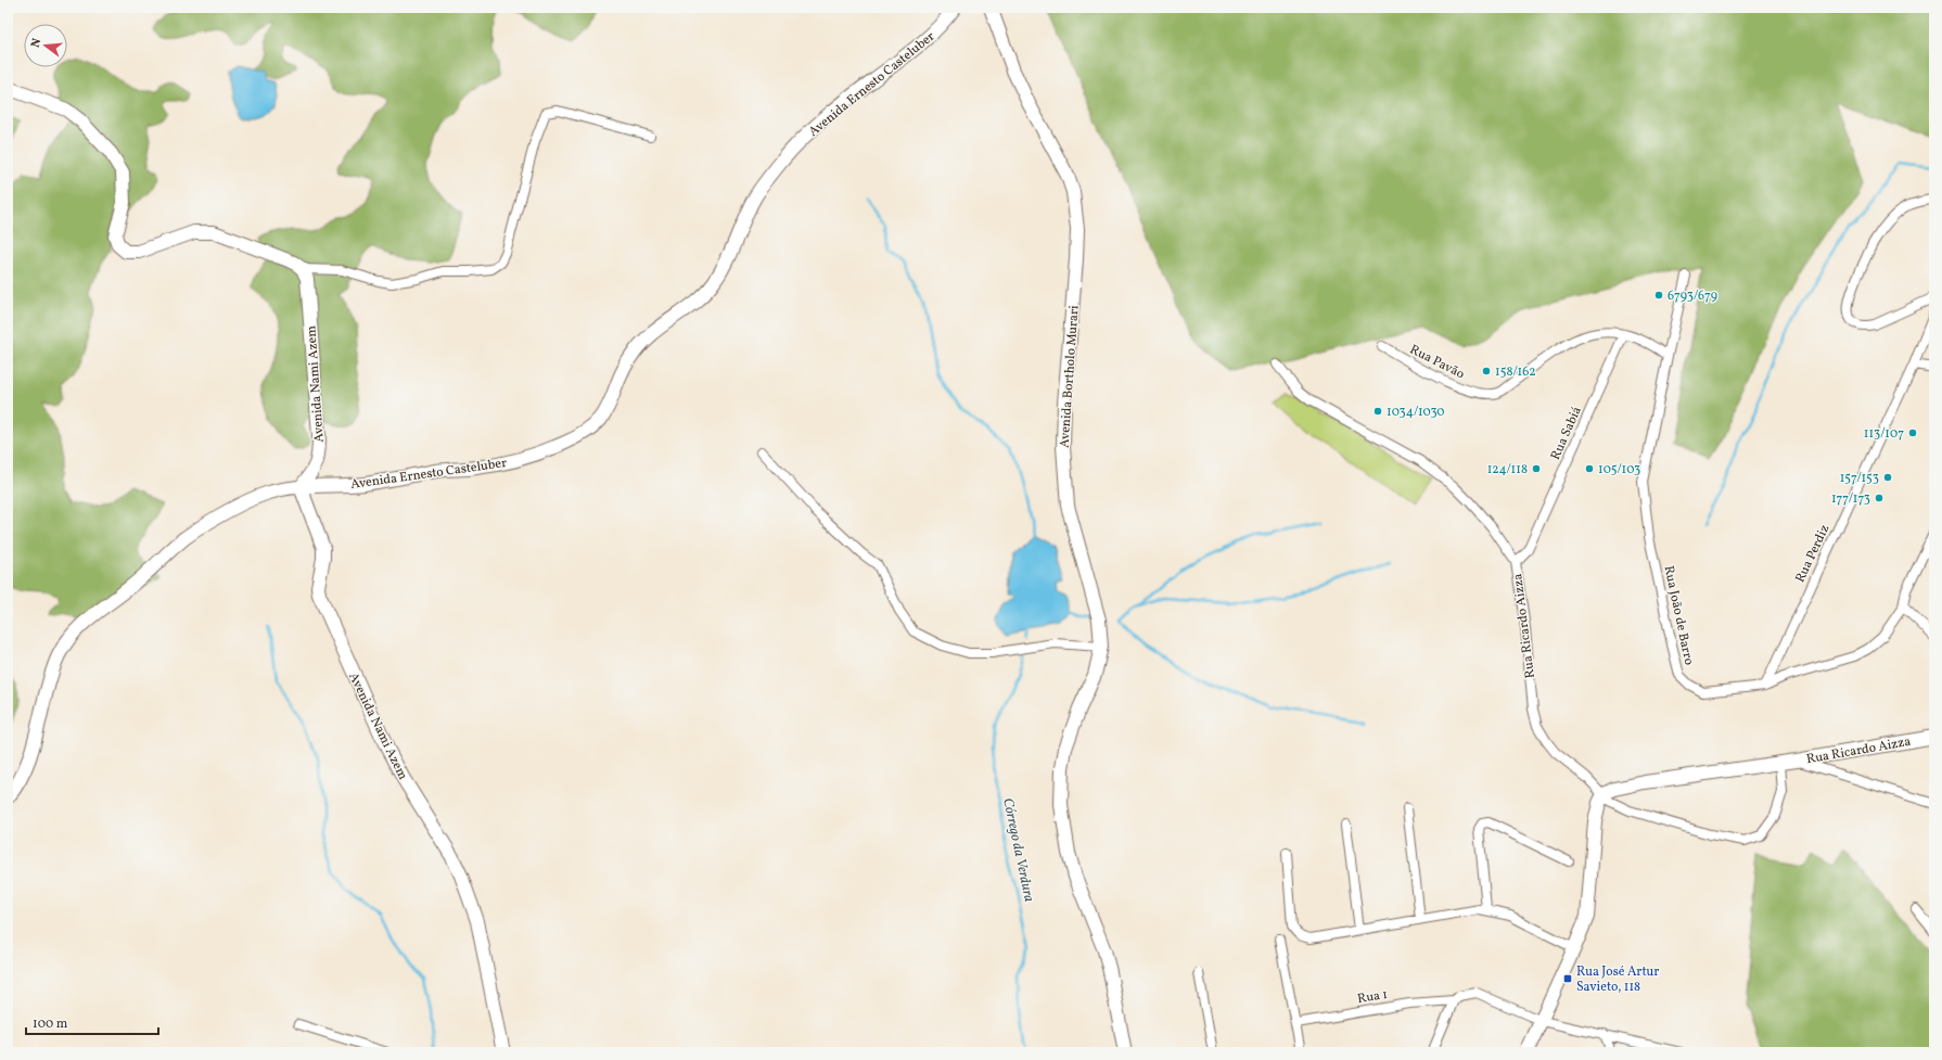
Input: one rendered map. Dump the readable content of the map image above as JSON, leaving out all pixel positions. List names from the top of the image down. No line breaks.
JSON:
{"streets":{"street":["Avenida Ernesto Casteluber","Rua Pavão","Avenida Bortholo Murari","Avenida Nami Azem","Rua Sabiá","Rua Perdiz","Rua João de Barro","Rua Ricardo Aizza","Rua 1"]},"crossings":[["Avenida Ernesto Casteluber","Avenida Nami Azem"],["Rua Pavão","Rua Sabiá"],["Rua Pavão","Rua João de Barro"],["Rua Sabiá","Rua Ricardo Aizza"],["Rua Perdiz","Rua João de Barro"]],"water":["Córrego da Verdura"],"places":{"other":["6793/679","158/162","1034/1030","113/107","124/118","105/103","157/153","177/173"],"transit":["Rua José Artur Savieto, 118"]},"scale_bar":"100 m","north":"left"}
